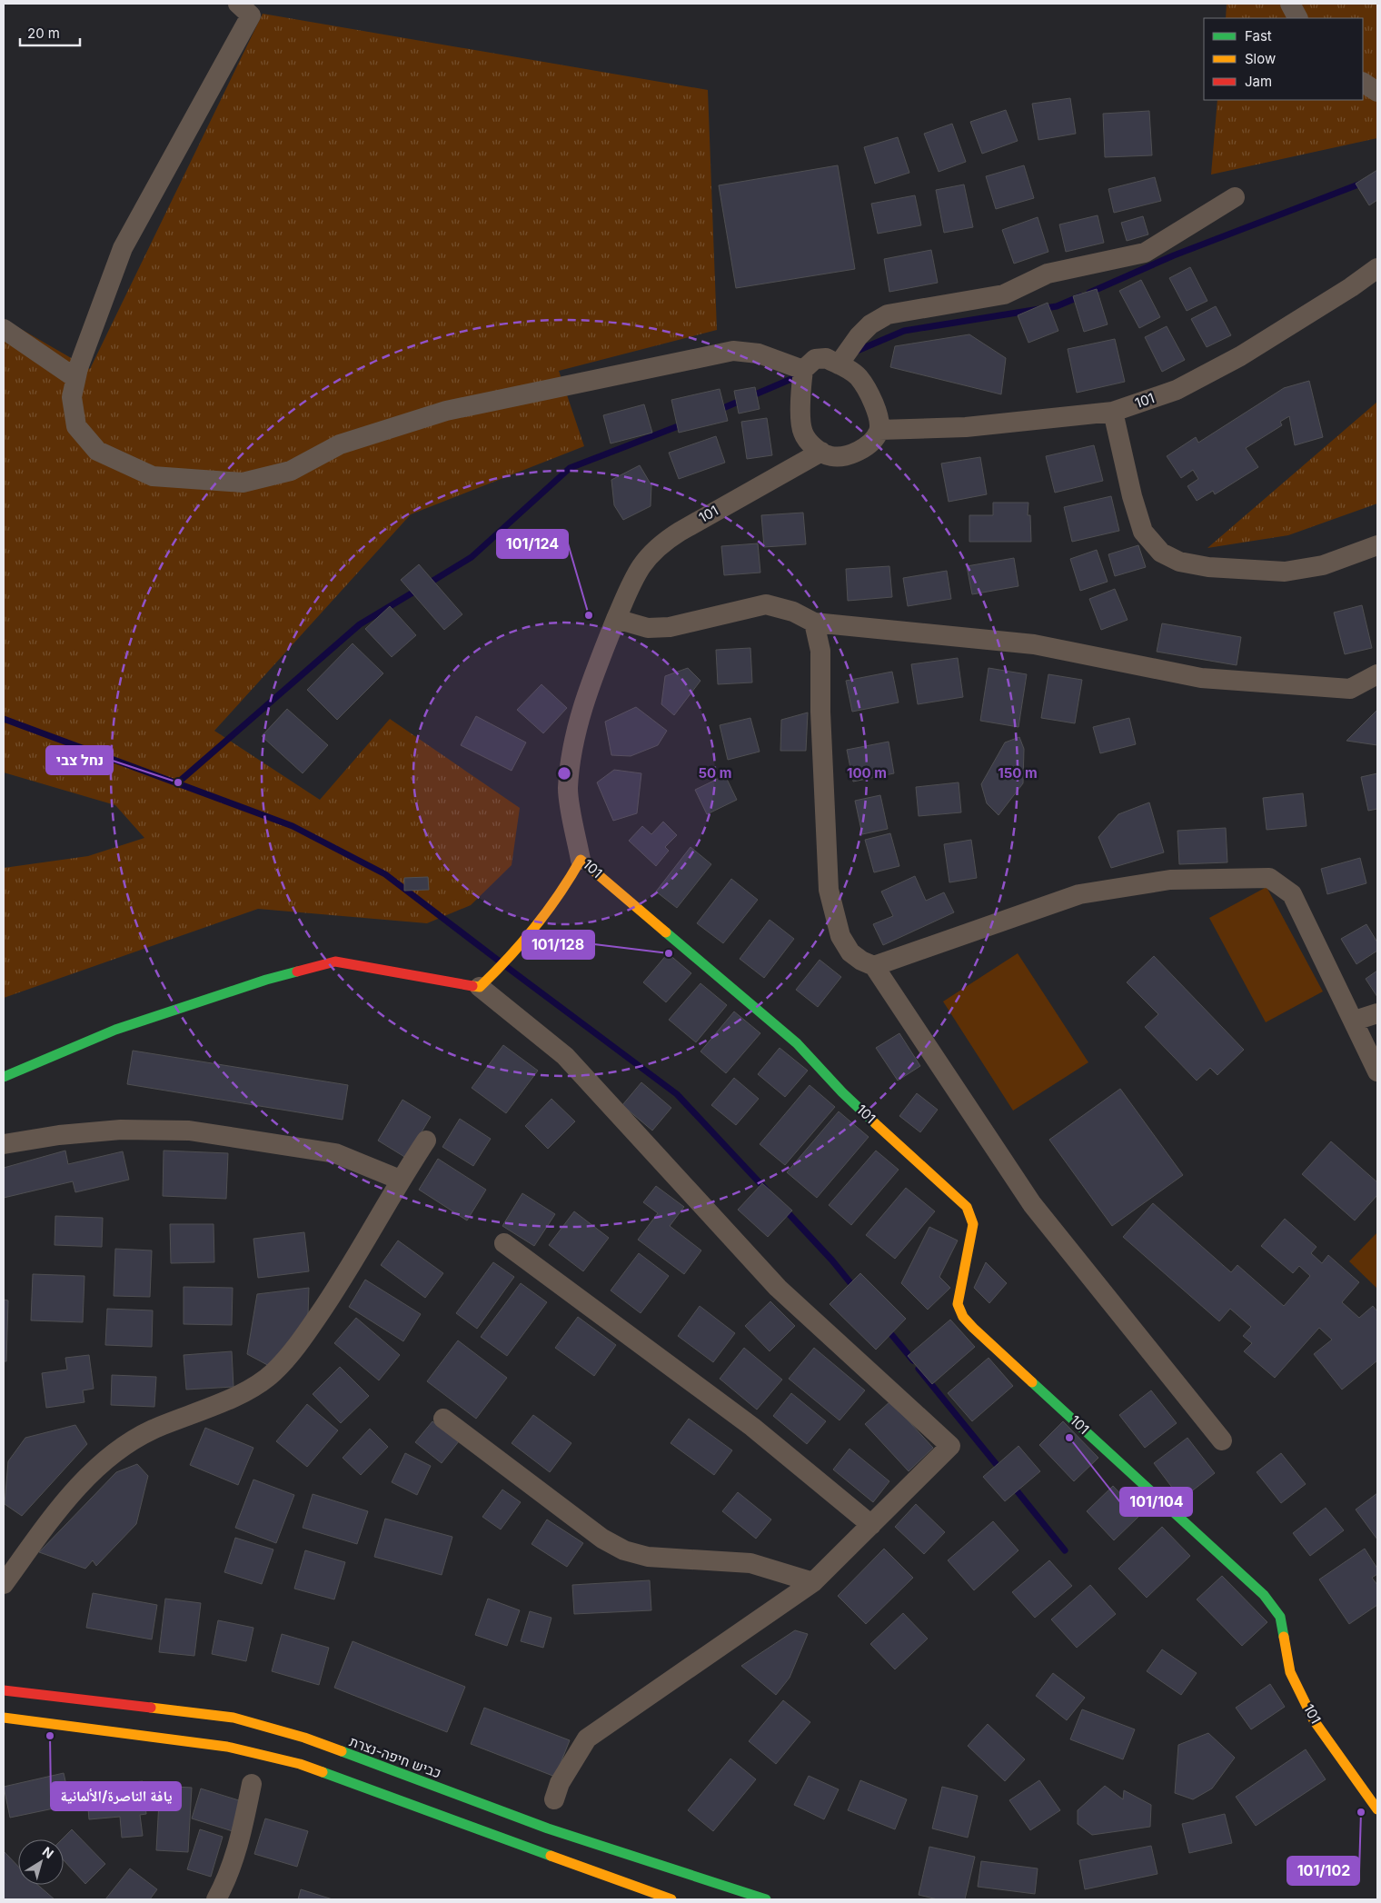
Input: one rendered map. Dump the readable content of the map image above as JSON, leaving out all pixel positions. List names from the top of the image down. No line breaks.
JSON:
{"streets":{"main road":["101","כביש חיפה-נצרת"]},"places":["101/124","נחל צבי","101/128","101/104","يافة الناصرة/الألمانية","101/102"],"legend":["Fast","Slow","Jam"],"scale_bar":"20 m","north":"top right","rings":["50 m","100 m","150 m"]}
